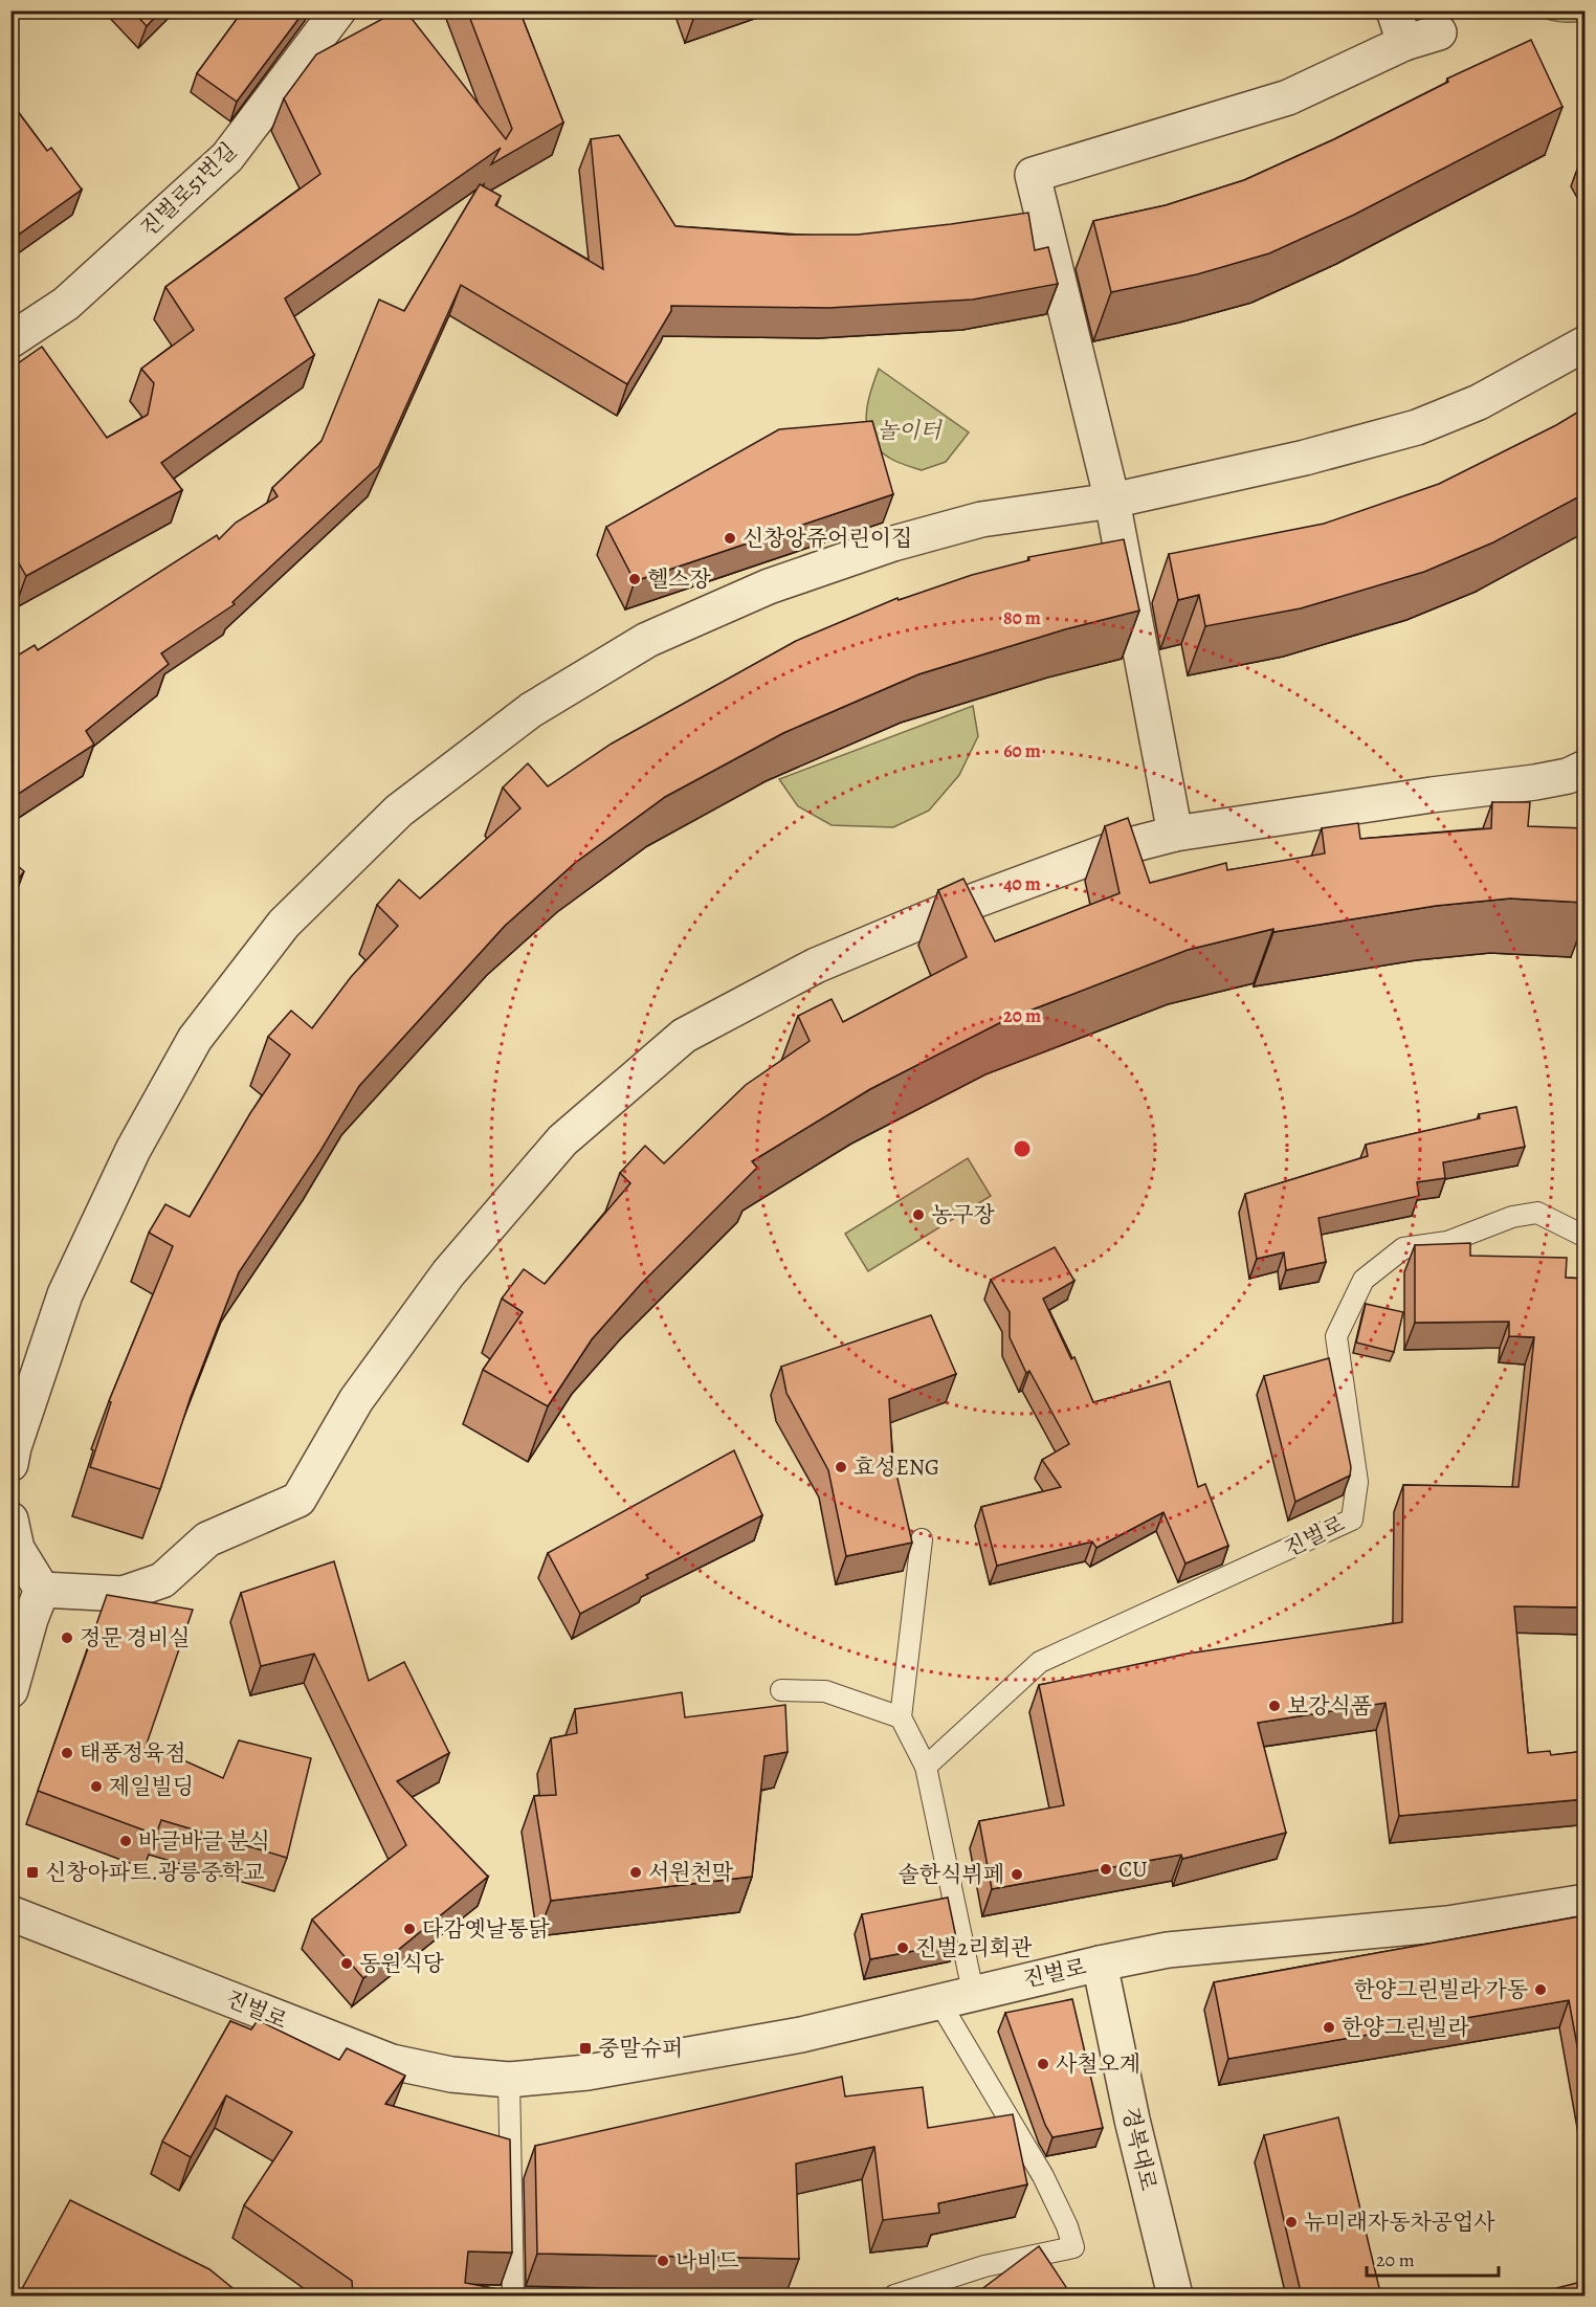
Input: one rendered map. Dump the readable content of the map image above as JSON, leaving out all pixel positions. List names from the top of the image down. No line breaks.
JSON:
{"streets":{"street":["진벌로51번길","진벌로","경복대로"]},"crossings":[["진벌로","경복대로"]],"parks":["놀이터"],"places":{"other":["신창앙쥬어린이집","헬스장","농구장","효성ENG","정문 경비실","보강식품","태풍정육점","제일빌딩","바글바글 분식","CU","서원천막","솔한식뷔페","다감옛날통닭","진벌2리회관","동원식당","한양그린빌라 가동","한양그린빌라","사철오계","뉴미래자동차공업사","나비드"],"transit":["신창아파트.광릉중학교","중말슈퍼"]},"scale_bar":"20 m","rings":["80 m","60 m","40 m","20 m"]}
